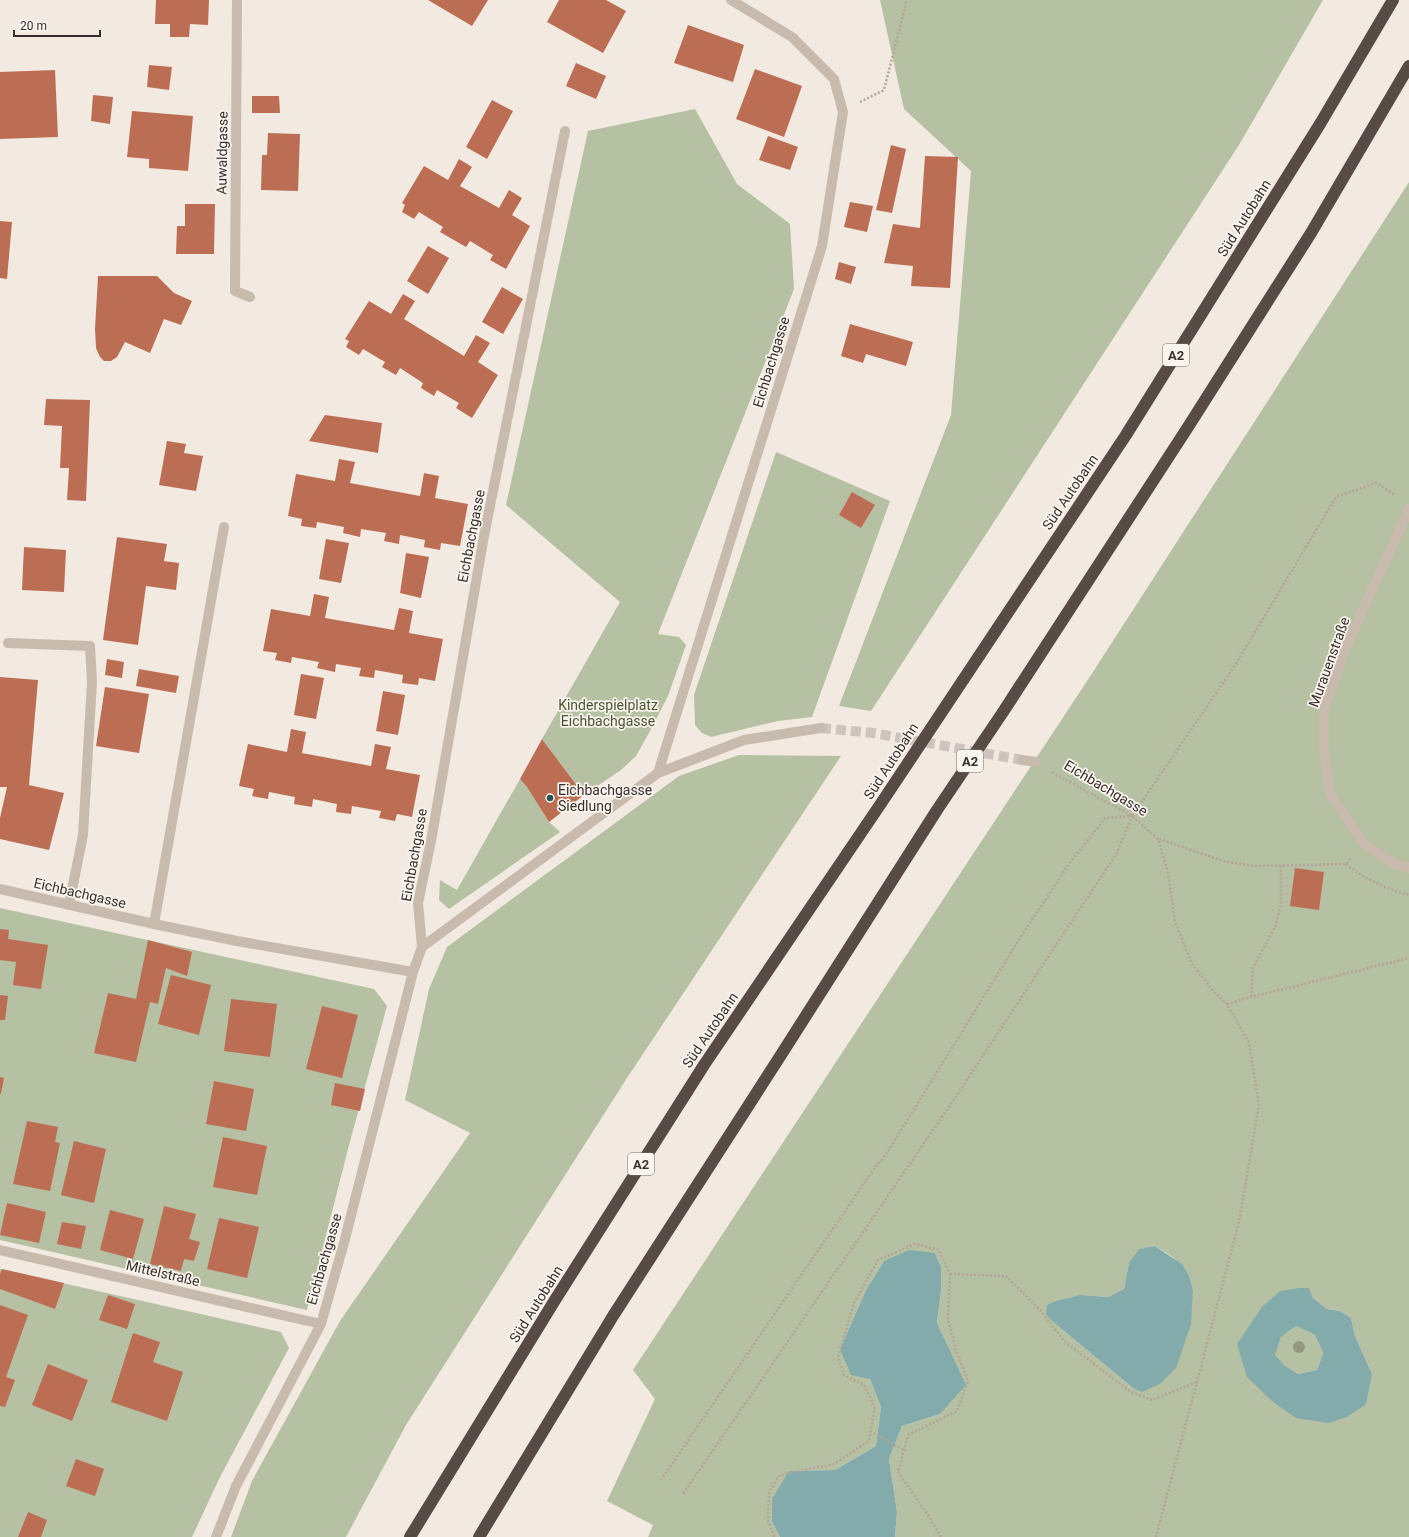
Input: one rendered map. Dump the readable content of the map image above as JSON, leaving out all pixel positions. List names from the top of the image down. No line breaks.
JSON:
{"streets":{"highway":["Süd Autobahn","A2"],"street":["Auwaldgasse","Eichbachgasse","Murauenstraße","Mittelstraße"]},"crossings":[["Eichbachgasse","Mittelstraße"]],"parks":["Kinderspielplatz Eichbachgasse"],"places":["Eichbachgasse Siedlung"],"scale_bar":"20 m"}
